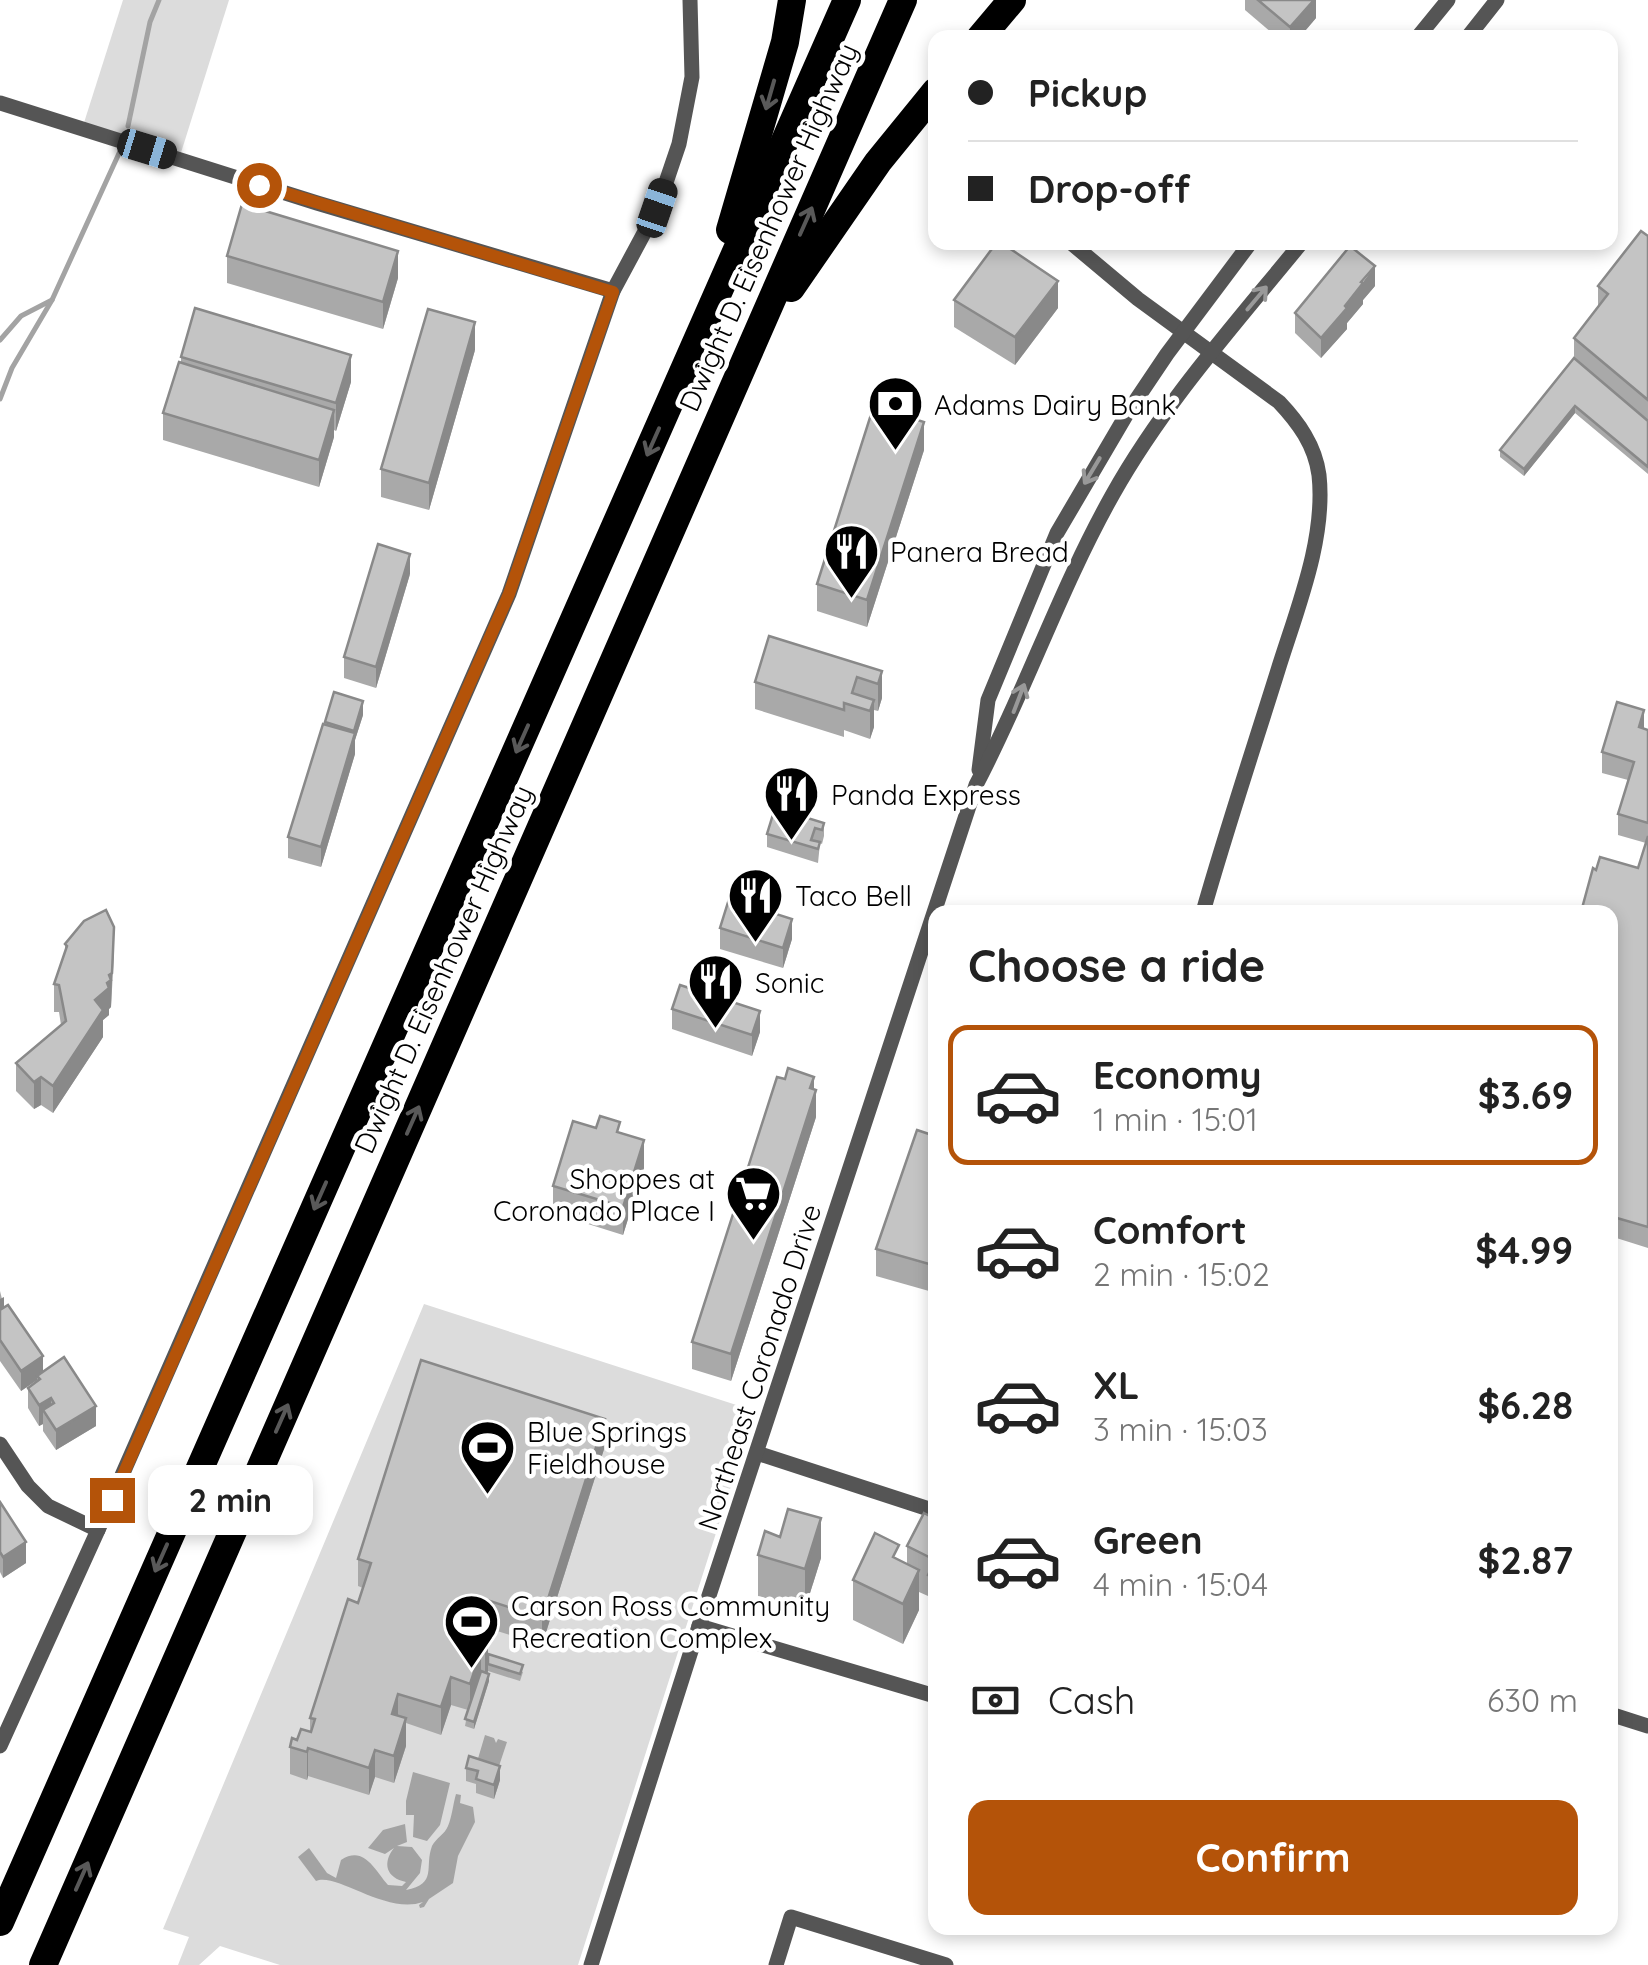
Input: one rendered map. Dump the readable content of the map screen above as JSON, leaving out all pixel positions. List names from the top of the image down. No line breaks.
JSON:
{"streets":{"highway":["Dwight D. Eisenhower Highway"],"street":["Northeast Coronado Drive"]},"places":{"bank":["Adams Dairy Bank"],"restaurant":["Panera Bread","Panda Express","Taco Bell","Sonic"],"supermarket":["Shoppes at Coronado Place I"],"sports":["Blue Springs Fieldhouse","Carson Ross Community Recreation Complex"]},"page":{"banner":["Pickup","Drop-off"],"heading":"Choose a ride","list":[{"name":"Economy","note":"1 min · 15:01","value":"$3.69"},{"name":"Comfort","note":"2 min · 15:02","value":"$4.99"},{"name":"XL","note":"3 min · 15:03","value":"$6.28"},{"name":"Green","note":"4 min · 15:04","value":"$2.87"}],"bubble":"2 min","pay":["Cash","630 m"],"buttons":"Confirm"}}
